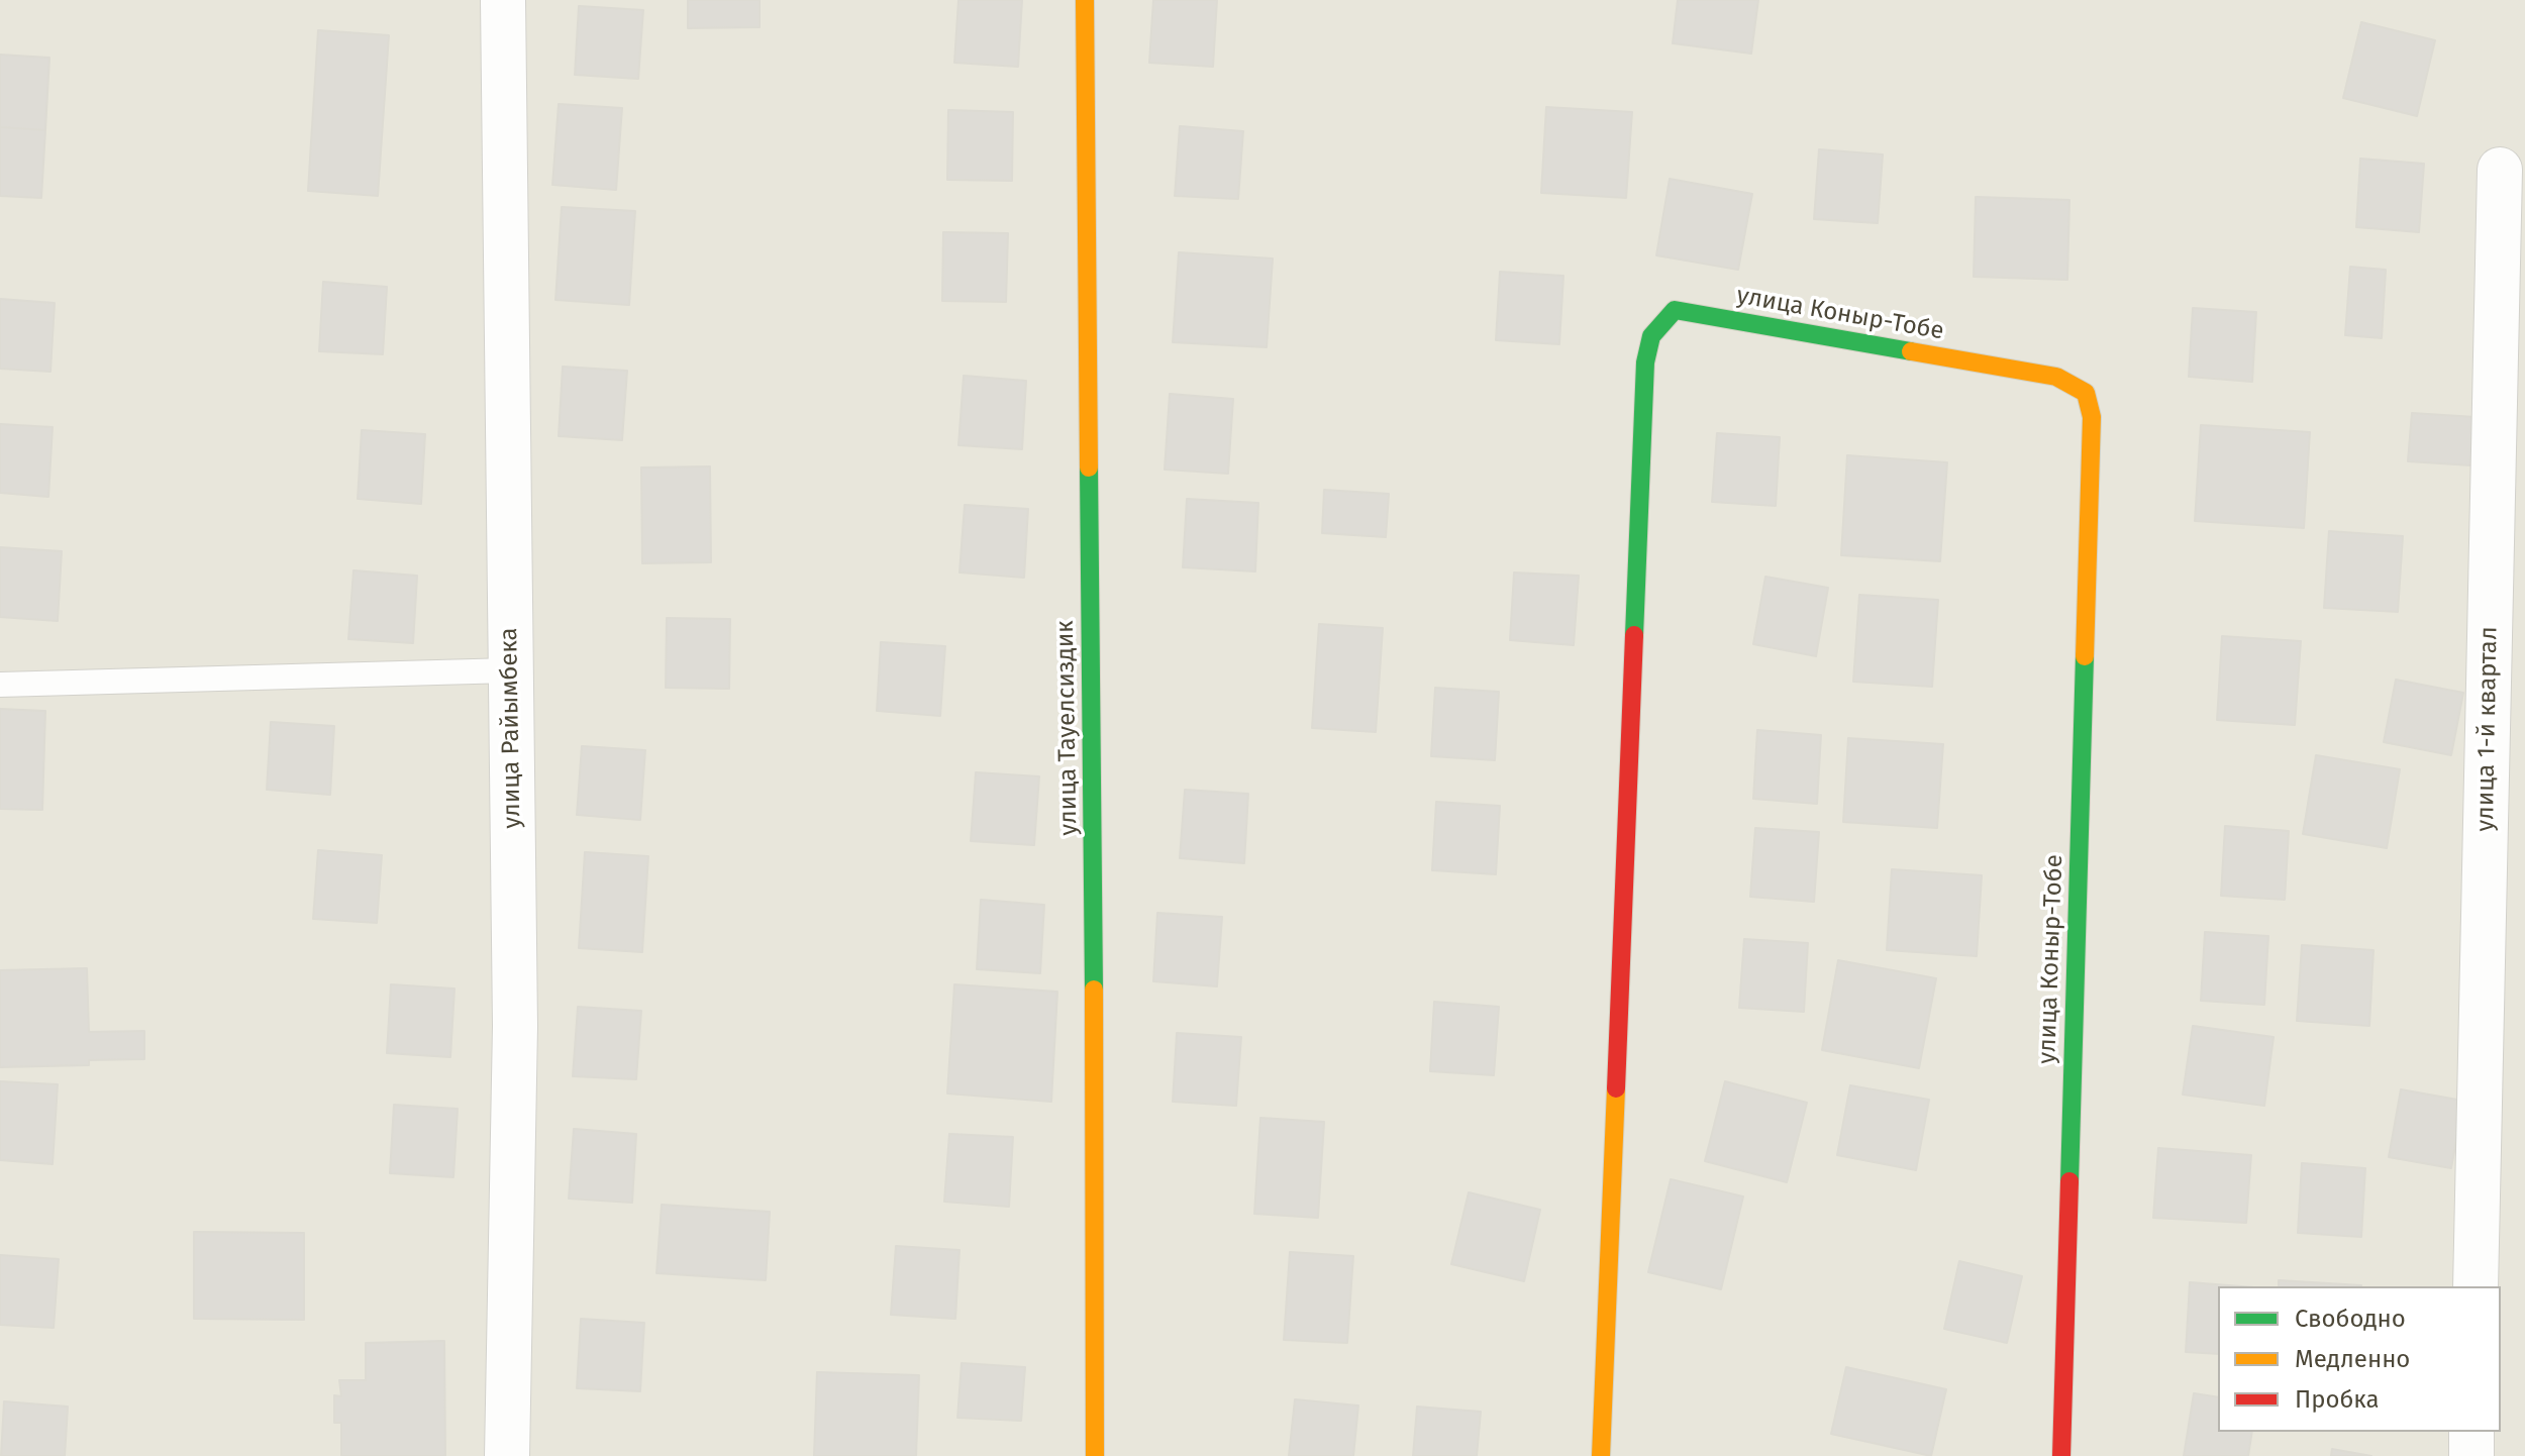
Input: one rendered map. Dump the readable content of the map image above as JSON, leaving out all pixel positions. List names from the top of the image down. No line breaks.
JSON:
{"streets":{"street":["улица Коныр-Тобе","улица Райымбека","улица Тауелсиздик","улица 1-й квартал"]},"legend":["Свободно","Медленно","Пробка"]}
